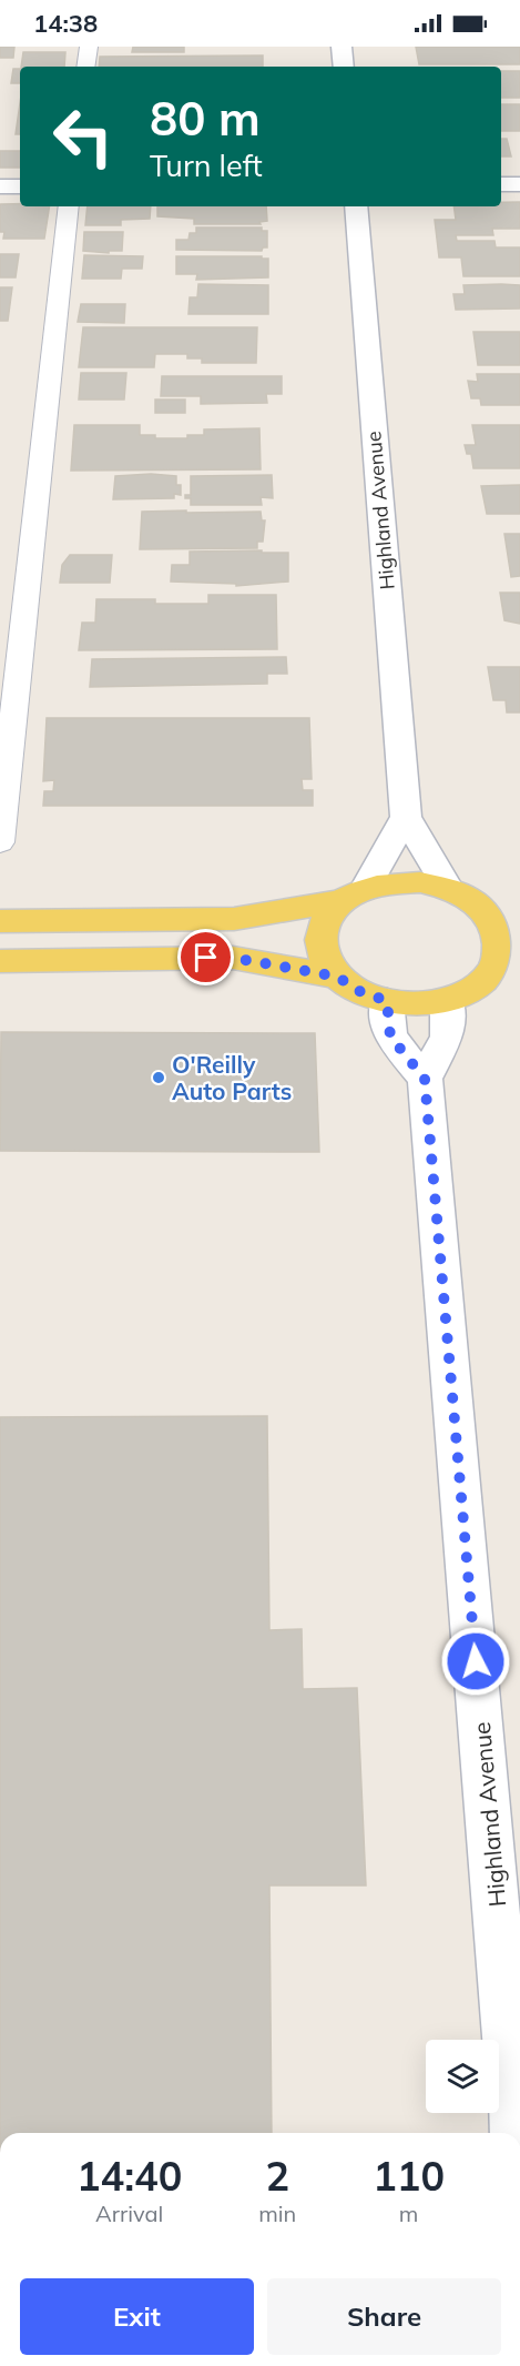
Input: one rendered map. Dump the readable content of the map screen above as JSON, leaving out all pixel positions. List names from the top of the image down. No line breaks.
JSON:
{"streets":{"street":["Highland Avenue"]},"places":["O'Reilly Auto Parts"],"page":{"status":"14:38","turn":["80 m","Turn left"],"eta":["14:40","Arrival","2","min","110","m"],"buttons":["Exit","Share"]}}
